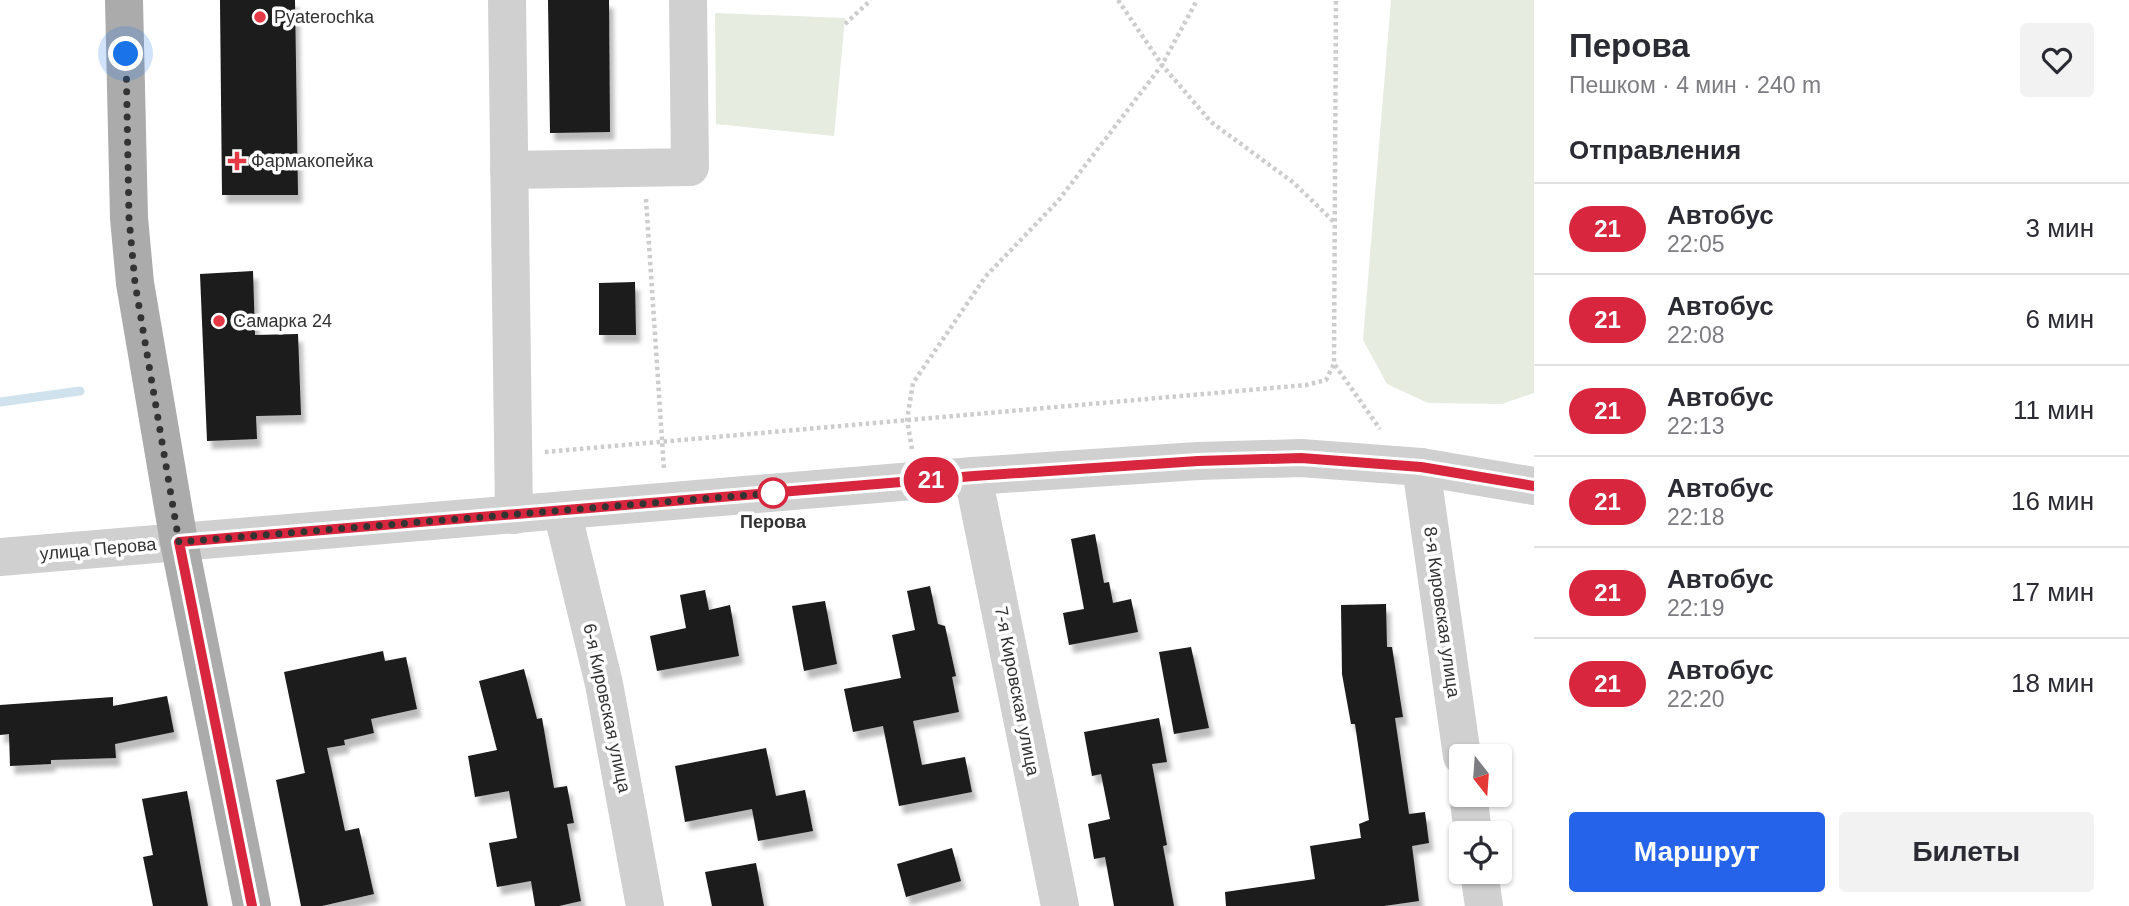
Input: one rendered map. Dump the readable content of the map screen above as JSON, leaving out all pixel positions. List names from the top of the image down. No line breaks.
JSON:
{"streets":{"street":["улица Перова","8-я Кировская улица","7-я Кировская улица","6-я Кировская улица"]},"crossings":[["улица Перова","8-я Кировская улица"],["улица Перова","7-я Кировская улица"],["улица Перова","6-я Кировская улица"]],"places":{"other":["Pyaterochka","Самарка 24","Перова"],"health":["Фармакопейка"]},"lines":["bus line 21"],"north":"bottom","page":{"on_map":"21","heading":[["Перова","Пешком · 4 мин · 240 m"],"Отправления"],"list":[{"mark":"21","name":"Автобус","note":"22:05","value":"3 мин"},{"mark":"21","name":"Автобус","note":"22:08","value":"6 мин"},{"mark":"21","name":"Автобус","note":"22:13","value":"11 мин"},{"mark":"21","name":"Автобус","note":"22:18","value":"16 мин"},{"mark":"21","name":"Автобус","note":"22:19","value":"17 мин"},{"mark":"21","name":"Автобус","note":"22:20","value":"18 мин"}],"buttons":["Маршрут","Билеты"]}}
